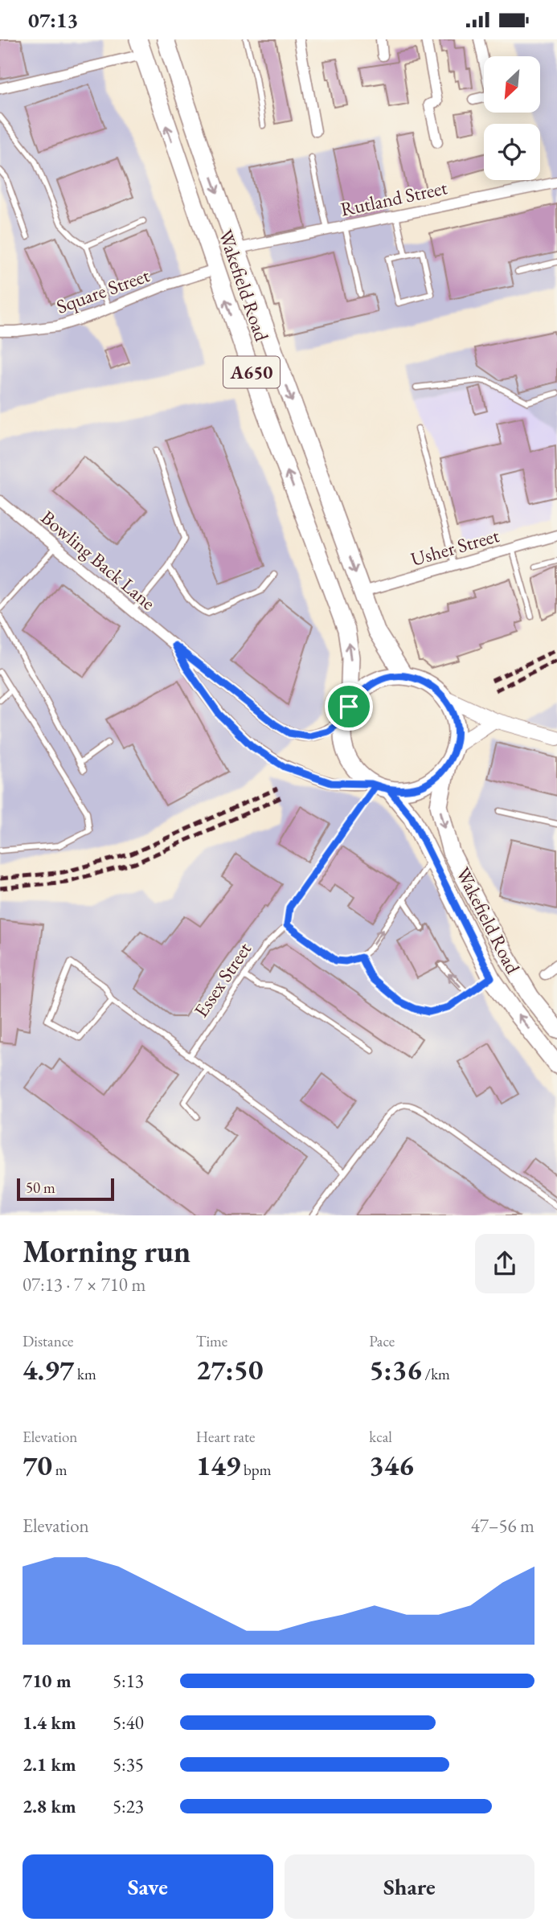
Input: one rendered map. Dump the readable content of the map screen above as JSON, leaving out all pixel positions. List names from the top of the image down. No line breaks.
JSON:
{"streets":{"main road":["Wakefield Road","A650"],"street":["Rutland Street","Square Street","Usher Street","Bowling Back Lane"],"lane":["Essex Street"]},"crossings":[["Rutland Street","Wakefield Road"],["Wakefield Road","Square Street"],["Wakefield Road","A650"],["Wakefield Road","Usher Street"],["Wakefield Road","Bowling Back Lane"],["A650","Bowling Back Lane"]],"scale_bar":"50 m","north":"bottom left","page":{"status":"07:13","scale":"50 m","heading":["Morning run","07:13 · 7 × 710 m"],"stats":[["Distance","4.97 km"],["Time","27:50"],["Pace","5:36 /km"],["Elevation","70 m"],["Heart rate","149 bpm"],["kcal","346"]],"chart":["Elevation","47–56 m"],"list":[{"name":"710 m","note":"5:13"},{"name":"1.4 km","note":"5:40"},{"name":"2.1 km","note":"5:35"},{"name":"2.8 km","note":"5:23"}],"buttons":["Save","Share"]}}
